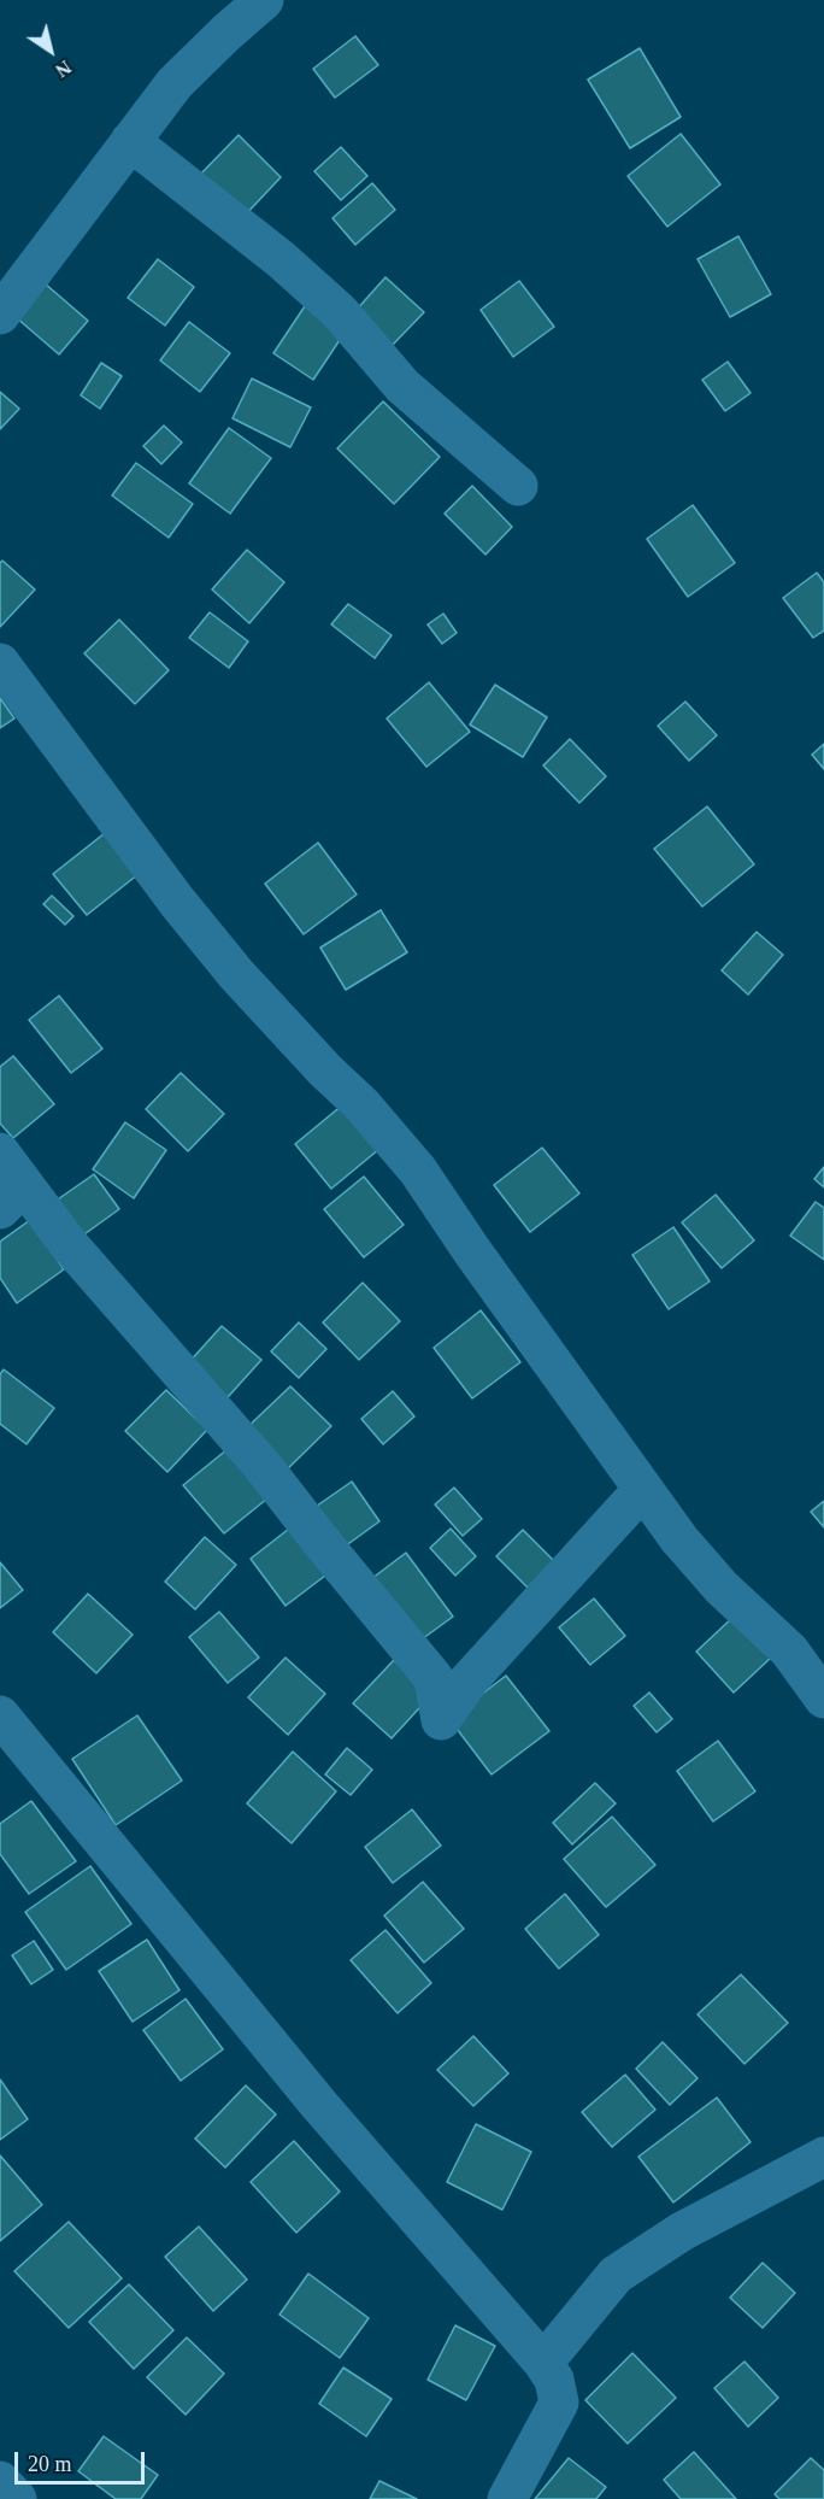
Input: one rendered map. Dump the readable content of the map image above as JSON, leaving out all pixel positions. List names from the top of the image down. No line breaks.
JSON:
{"scale_bar":"20 m","north":"bottom right"}
